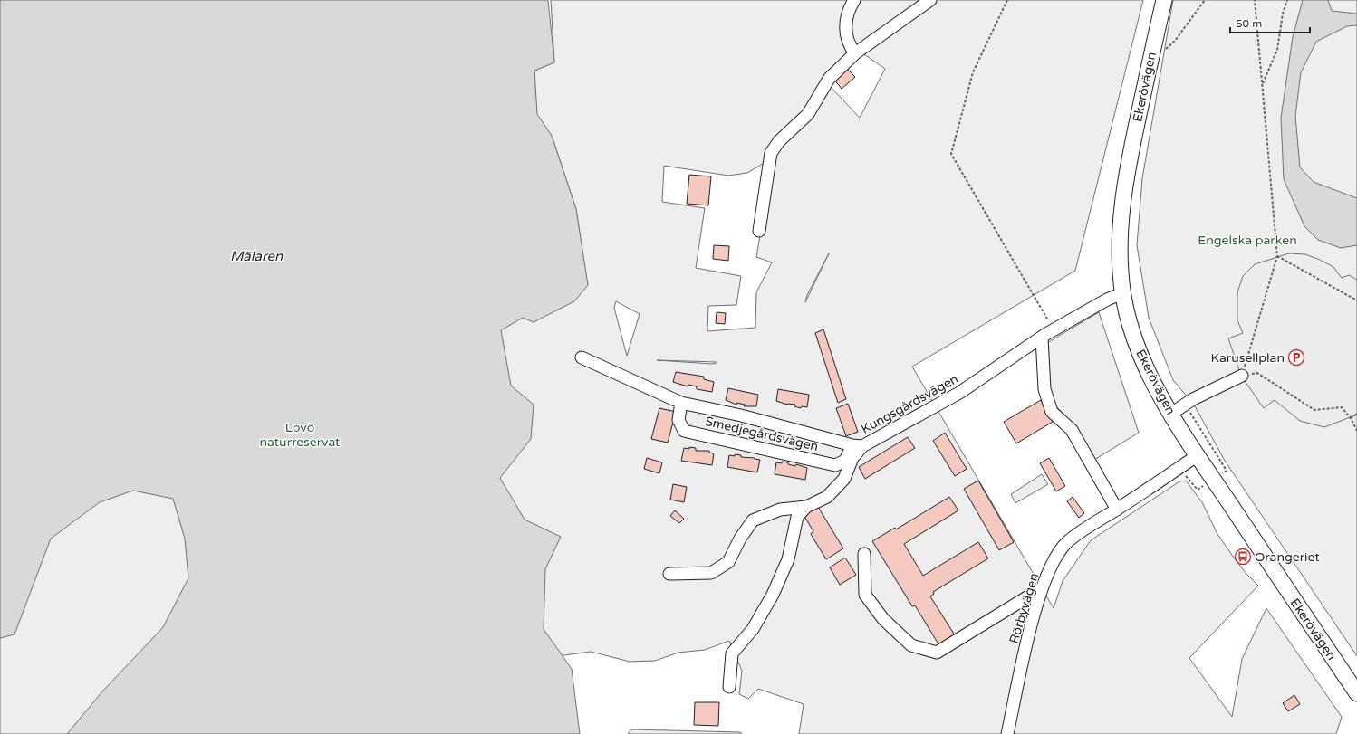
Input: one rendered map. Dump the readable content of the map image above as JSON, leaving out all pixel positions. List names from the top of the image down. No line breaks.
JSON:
{"streets":{"main road":["Ekerövägen"],"street":["Kungsgårdsvägen","Smedjegårdsvägen","Rörbyvägen"]},"crossings":[["Ekerövägen","Kungsgårdsvägen"],["Ekerövägen","Rörbyvägen"],["Kungsgårdsvägen","Smedjegårdsvägen"]],"water":["Mälaren"],"parks":["Engelska parken","Lovö naturreservat"],"places":{"parking":["Karusellplan"],"bus stop":["Orangeriet"]},"scale_bar":"50 m"}
